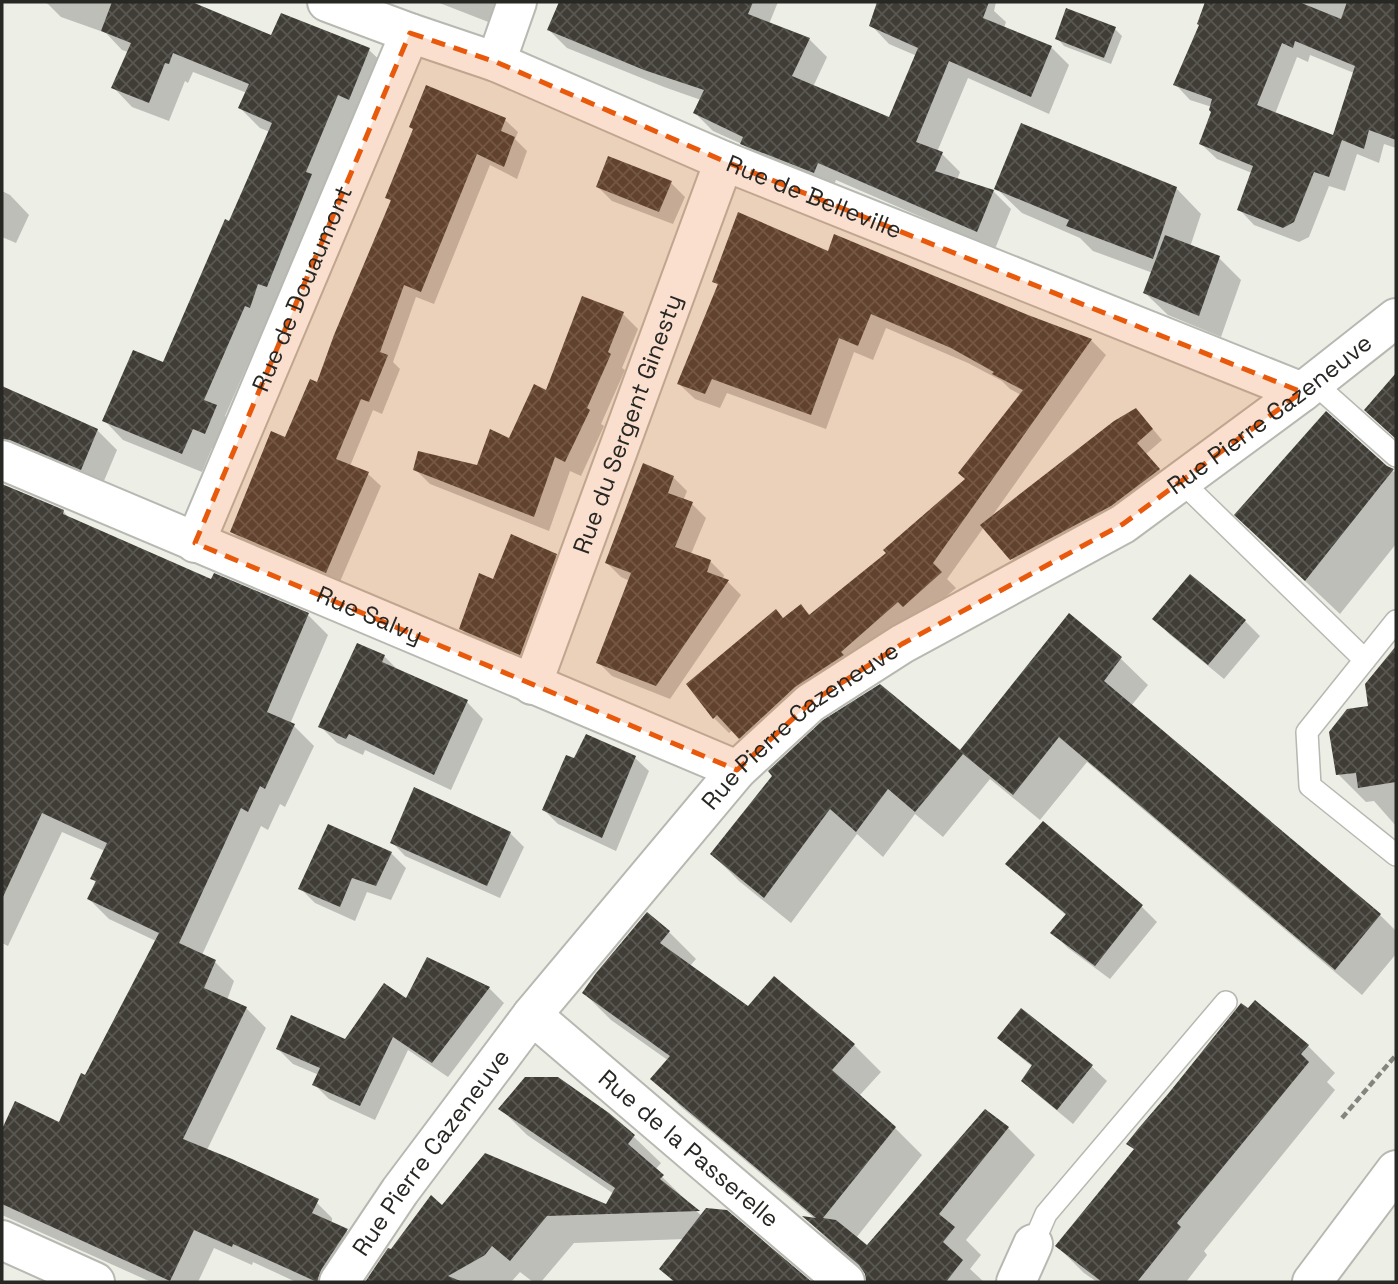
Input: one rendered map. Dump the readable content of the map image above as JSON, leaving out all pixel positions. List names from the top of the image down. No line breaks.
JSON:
{"streets":{"street":["Rue de Belleville","Rue de Douaumont","Rue Pierre Cazeneuve","Rue du Sergent Ginesty","Rue Salvy","Rue de la Passerelle"]},"crossings":[["Rue de Belleville","Rue de Douaumont"],["Rue de Belleville","Rue Pierre Cazeneuve"],["Rue de Belleville","Rue du Sergent Ginesty"],["Rue de Douaumont","Rue Salvy"],["Rue Pierre Cazeneuve","Rue Salvy"],["Rue Pierre Cazeneuve","Rue de la Passerelle"],["Rue du Sergent Ginesty","Rue Salvy"]]}
